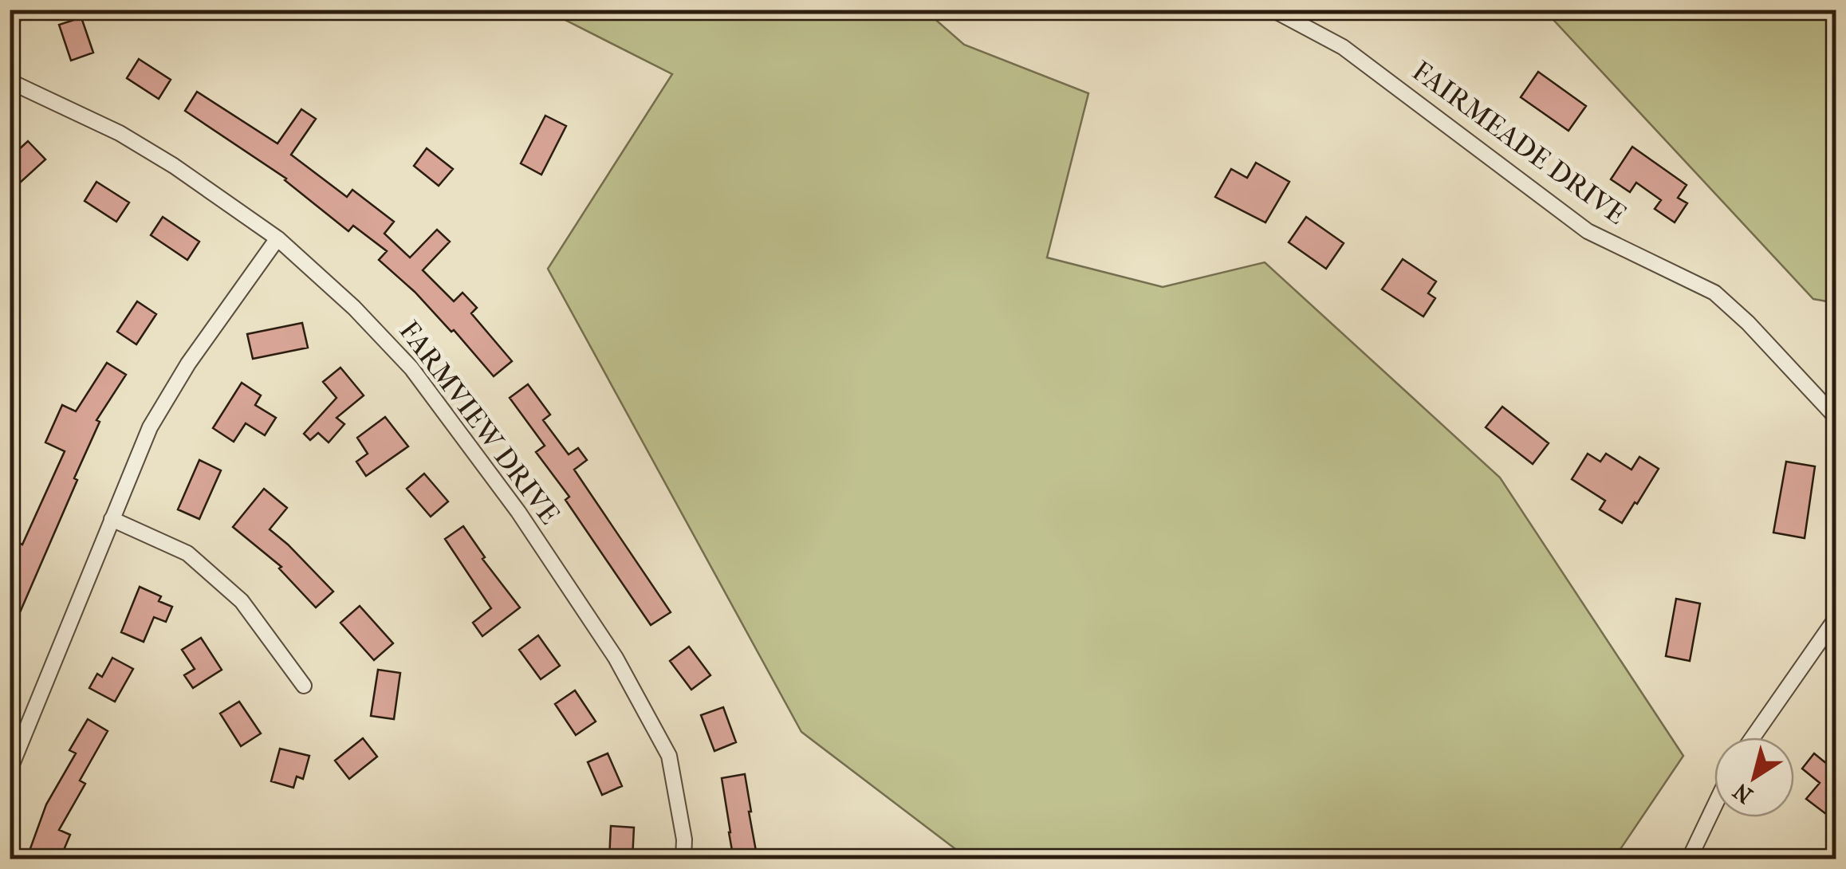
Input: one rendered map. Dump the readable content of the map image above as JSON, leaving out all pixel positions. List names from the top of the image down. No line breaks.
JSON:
{"streets":{"street":["FAIRMEADE DRIVE","FARMVIEW DRIVE"]},"north":"bottom left"}
